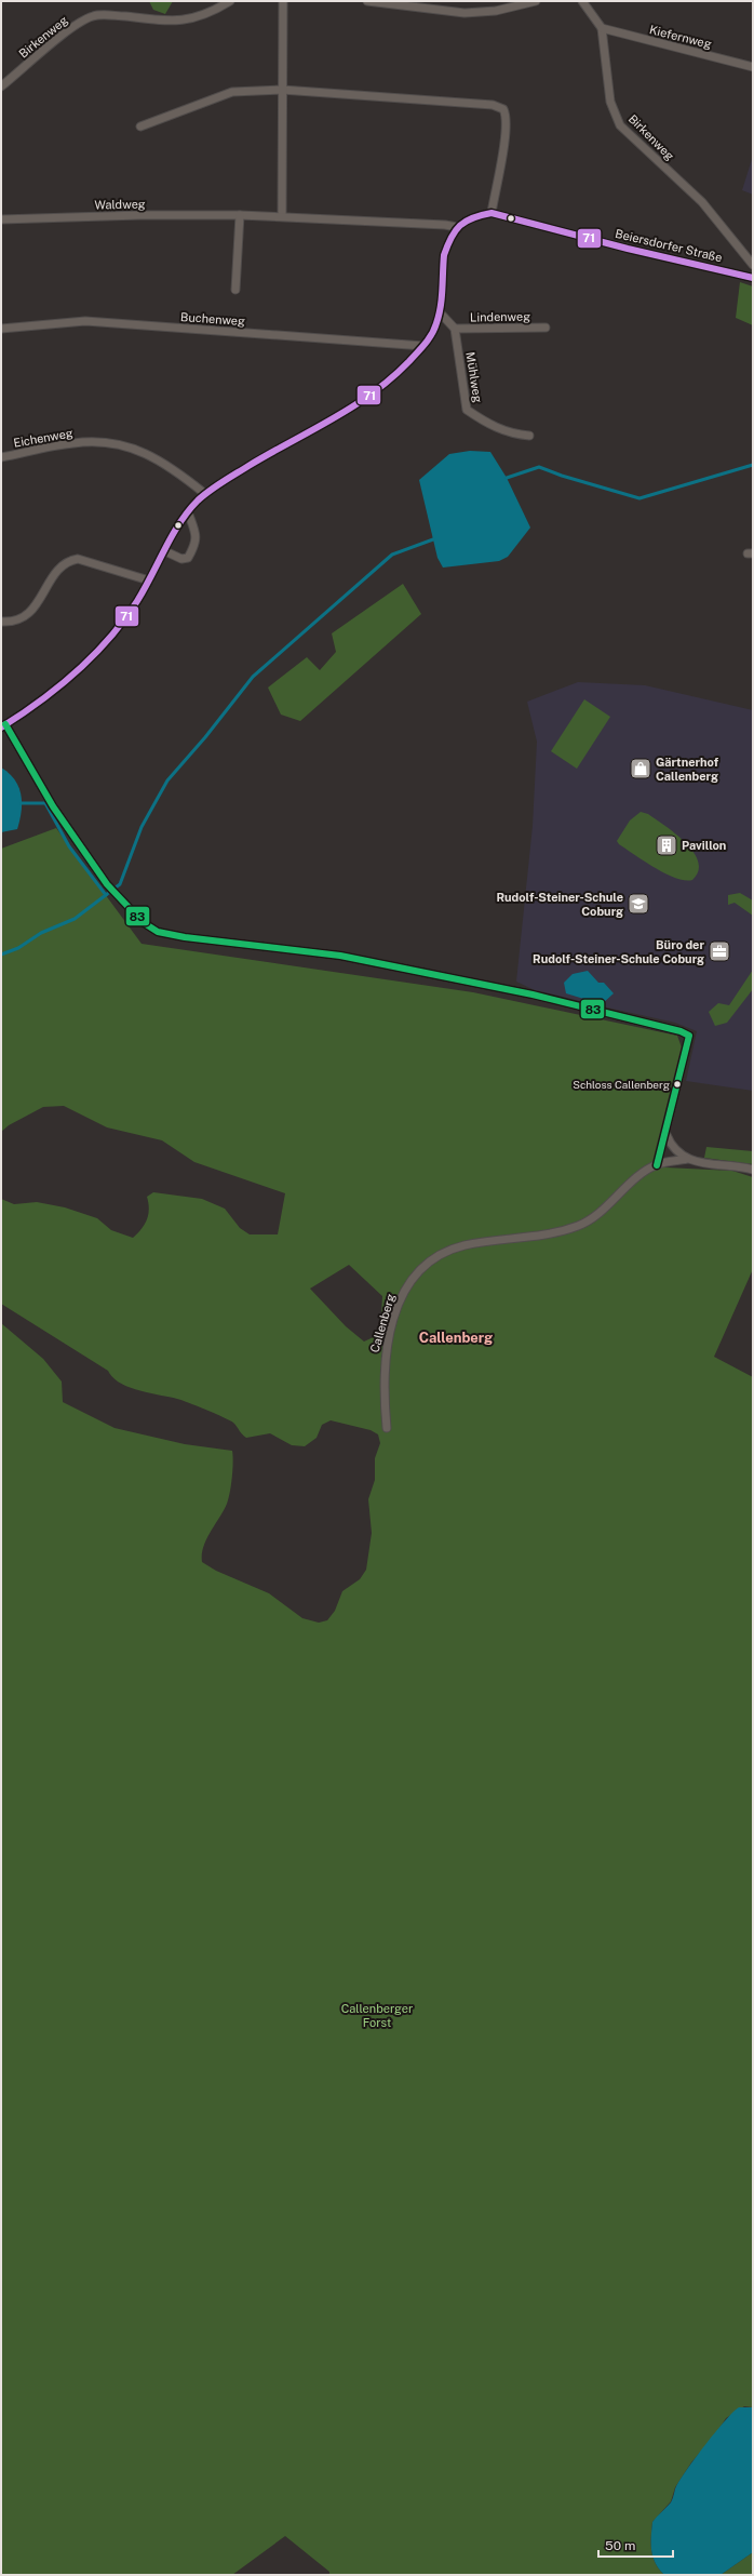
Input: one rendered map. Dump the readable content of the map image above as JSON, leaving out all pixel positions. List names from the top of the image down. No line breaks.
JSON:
{"streets":{"street":["Birkenweg","Kiefernweg","Waldweg","Beiersdorfer Straße","Lindenweg","Buchenweg","Mühlweg","Eichenweg","Callenberg"]},"crossings":[["Birkenweg","Kiefernweg"],["Waldweg","Beiersdorfer Straße"],["Lindenweg","Mühlweg"]],"districts":["Callenberg"],"parks":["Callenberger Forst"],"places":{"shop":["Gärtnerhof Callenberg"],"building":["Pavillon"],"school or university":["Rudolf-Steiner-Schule Coburg"],"office":["Büro der Rudolf-Steiner-Schule Coburg"],"other":["Schloss Callenberg"]},"lines":["transit line 71","transit line 83"],"scale_bar":"50 m"}
